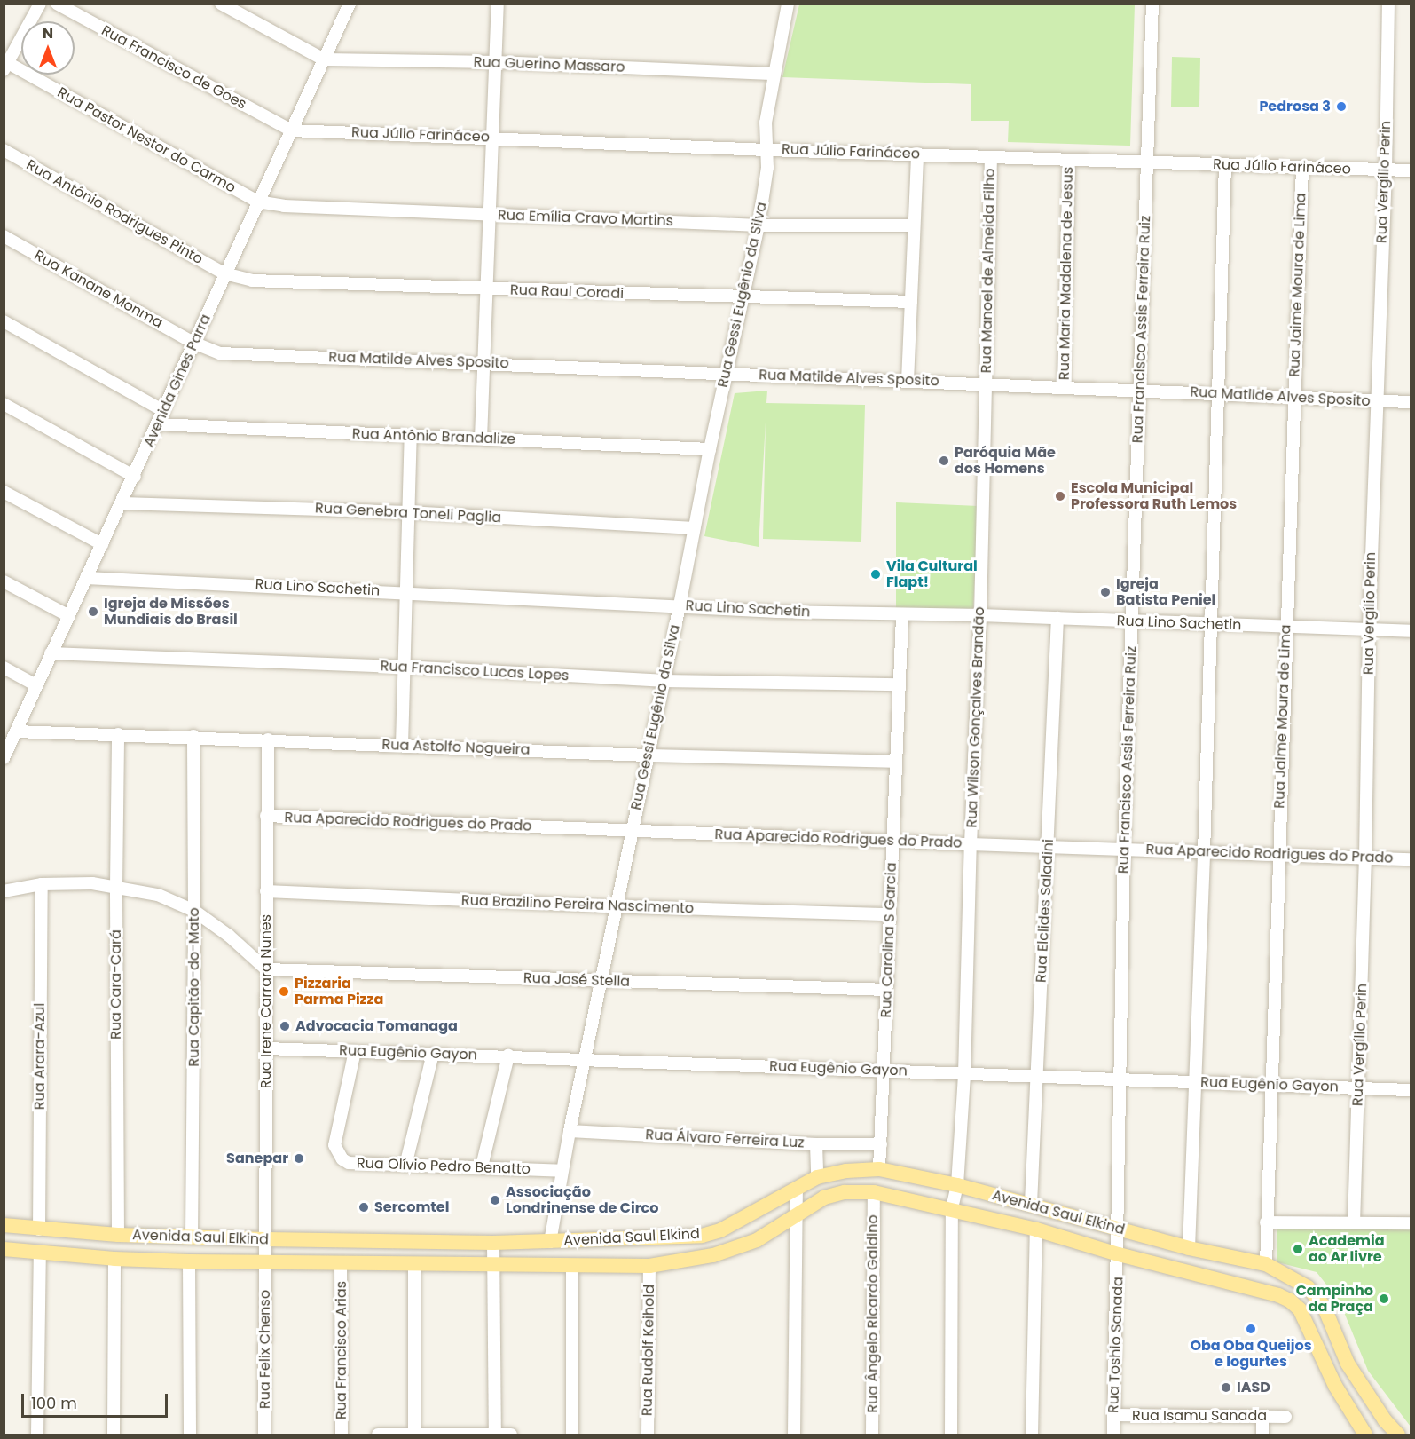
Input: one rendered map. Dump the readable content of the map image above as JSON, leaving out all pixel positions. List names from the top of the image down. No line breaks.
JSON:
{"streets":{"main road":["Avenida Saul Elkind"],"street":["Rua Guerino Massaro","Rua Francisco de Góes","Rua Júlio Farináceo","Rua Pastor Nestor do Carmo","Rua Vergílio Perin","Rua Antônio Rodrigues Pinto","Rua Emília Cravo Martins","Rua Manoel de Almeida Filho","Rua Maria Madalena de Jesus","Rua Jaime Moura de Lima","Rua Kanane Monma","Rua Raul Coradi","Rua Gessi Eugênio da Silva","Rua Francisco Assis Ferreira Ruiz","Rua Matilde Alves Sposito","Avenida Gines Parra","Rua Antônio Brandalize","Rua Genebra Toneli Paglia","Rua Lino Sachetin","Rua Francisco Lucas Lopes","Rua Wilson Gonçalves Brandão","Rua Astolfo Nogueira","Rua Aparecido Rodrigues do Prado","Rua Brazilino Pereira Nascimento","Rua Elclides Saladini","Rua Carolina S Garcia","Rua José Stella","Rua Cara-Cará","Rua Capitão-do-Mato","Rua Irene Carrara Nunes","Rua Eugênio Gayon","Rua Arara-Azul","Rua Álvaro Ferreira Luz","Rua Olívio Pedro Benatto","Rua Ângelo Ricardo Galdino","Rua Toshio Sanada","Rua Felix Chenso","Rua Francisco Arias","Rua Rudolf Keihold","Rua Isamu Sanada"]},"crossings":[["Rua Guerino Massaro","Rua Gessi Eugênio da Silva"],["Rua Guerino Massaro","Avenida Gines Parra"],["Rua Francisco de Góes","Rua Júlio Farináceo"],["Rua Francisco de Góes","Avenida Gines Parra"],["Rua Júlio Farináceo","Rua Vergílio Perin"],["Rua Júlio Farináceo","Rua Manoel de Almeida Filho"],["Rua Júlio Farináceo","Rua Maria Madalena de Jesus"],["Rua Júlio Farináceo","Rua Jaime Moura de Lima"],["Rua Júlio Farináceo","Rua Gessi Eugênio da Silva"],["Rua Júlio Farináceo","Rua Francisco Assis Ferreira Ruiz"],["Rua Júlio Farináceo","Avenida Gines Parra"],["Rua Pastor Nestor do Carmo","Rua Emília Cravo Martins"],["Rua Pastor Nestor do Carmo","Avenida Gines Parra"],["Rua Vergílio Perin","Rua Matilde Alves Sposito"],["Rua Vergílio Perin","Rua Lino Sachetin"],["Rua Vergílio Perin","Rua Aparecido Rodrigues do Prado"],["Rua Vergílio Perin","Rua Eugênio Gayon"],["Rua Antônio Rodrigues Pinto","Rua Raul Coradi"],["Rua Antônio Rodrigues Pinto","Avenida Gines Parra"],["Rua Emília Cravo Martins","Rua Gessi Eugênio da Silva"],["Rua Emília Cravo Martins","Avenida Gines Parra"],["Rua Manoel de Almeida Filho","Rua Matilde Alves Sposito"],["Rua Manoel de Almeida Filho","Rua Wilson Gonçalves Brandão"],["Rua Maria Madalena de Jesus","Rua Matilde Alves Sposito"],["Rua Jaime Moura de Lima","Rua Matilde Alves Sposito"],["Rua Jaime Moura de Lima","Rua Lino Sachetin"],["Rua Jaime Moura de Lima","Rua Aparecido Rodrigues do Prado"],["Rua Jaime Moura de Lima","Rua Eugênio Gayon"],["Rua Jaime Moura de Lima","Avenida Saul Elkind"],["Rua Kanane Monma","Rua Matilde Alves Sposito"],["Rua Kanane Monma","Avenida Gines Parra"],["Rua Raul Coradi","Rua Gessi Eugênio da Silva"],["Rua Raul Coradi","Avenida Gines Parra"],["Rua Gessi Eugênio da Silva","Rua Matilde Alves Sposito"],["Rua Gessi Eugênio da Silva","Rua Antônio Brandalize"],["Rua Gessi Eugênio da Silva","Rua Genebra Toneli Paglia"],["Rua Gessi Eugênio da Silva","Rua Lino Sachetin"],["Rua Gessi Eugênio da Silva","Rua Francisco Lucas Lopes"],["Rua Gessi Eugênio da Silva","Rua Astolfo Nogueira"],["Rua Gessi Eugênio da Silva","Rua Aparecido Rodrigues do Prado"],["Rua Gessi Eugênio da Silva","Rua Brazilino Pereira Nascimento"],["Rua Gessi Eugênio da Silva","Rua José Stella"],["Rua Gessi Eugênio da Silva","Rua Eugênio Gayon"],["Rua Gessi Eugênio da Silva","Rua Álvaro Ferreira Luz"],["Rua Gessi Eugênio da Silva","Rua Olívio Pedro Benatto"],["Rua Gessi Eugênio da Silva","Avenida Saul Elkind"],["Rua Francisco Assis Ferreira Ruiz","Rua Matilde Alves Sposito"],["Rua Francisco Assis Ferreira Ruiz","Rua Lino Sachetin"],["Rua Francisco Assis Ferreira Ruiz","Rua Aparecido Rodrigues do Prado"],["Rua Francisco Assis Ferreira Ruiz","Rua Eugênio Gayon"],["Rua Francisco Assis Ferreira Ruiz","Avenida Saul Elkind"],["Rua Francisco Assis Ferreira Ruiz","Rua Toshio Sanada"],["Rua Matilde Alves Sposito","Avenida Gines Parra"],["Rua Matilde Alves Sposito","Rua Wilson Gonçalves Brandão"],["Avenida Gines Parra","Rua Antônio Brandalize"],["Avenida Gines Parra","Rua Genebra Toneli Paglia"],["Avenida Gines Parra","Rua Lino Sachetin"],["Avenida Gines Parra","Rua Francisco Lucas Lopes"],["Avenida Gines Parra","Rua Astolfo Nogueira"],["Rua Lino Sachetin","Rua Wilson Gonçalves Brandão"],["Rua Lino Sachetin","Rua Elclides Saladini"],["Rua Lino Sachetin","Rua Carolina S Garcia"],["Rua Francisco Lucas Lopes","Rua Carolina S Garcia"],["Rua Wilson Gonçalves Brandão","Rua Aparecido Rodrigues do Prado"],["Rua Wilson Gonçalves Brandão","Rua Eugênio Gayon"],["Rua Wilson Gonçalves Brandão","Avenida Saul Elkind"],["Rua Astolfo Nogueira","Rua Carolina S Garcia"],["Rua Astolfo Nogueira","Rua Cara-Cará"],["Rua Astolfo Nogueira","Rua Capitão-do-Mato"],["Rua Astolfo Nogueira","Rua Irene Carrara Nunes"],["Rua Aparecido Rodrigues do Prado","Rua Elclides Saladini"],["Rua Aparecido Rodrigues do Prado","Rua Carolina S Garcia"],["Rua Aparecido Rodrigues do Prado","Rua Irene Carrara Nunes"],["Rua Brazilino Pereira Nascimento","Rua Carolina S Garcia"],["Rua Brazilino Pereira Nascimento","Rua Irene Carrara Nunes"],["Rua Elclides Saladini","Rua Eugênio Gayon"],["Rua Elclides Saladini","Avenida Saul Elkind"],["Rua Carolina S Garcia","Rua José Stella"],["Rua Carolina S Garcia","Rua Eugênio Gayon"],["Rua Carolina S Garcia","Rua Álvaro Ferreira Luz"],["Rua Carolina S Garcia","Avenida Saul Elkind"],["Rua José Stella","Rua Irene Carrara Nunes"],["Rua Cara-Cará","Avenida Saul Elkind"],["Rua Capitão-do-Mato","Avenida Saul Elkind"],["Rua Irene Carrara Nunes","Rua Eugênio Gayon"],["Rua Irene Carrara Nunes","Avenida Saul Elkind"],["Rua Irene Carrara Nunes","Rua Felix Chenso"],["Rua Eugênio Gayon","Rua Olívio Pedro Benatto"],["Rua Arara-Azul","Avenida Saul Elkind"],["Avenida Saul Elkind","Rua Ângelo Ricardo Galdino"],["Avenida Saul Elkind","Rua Toshio Sanada"],["Avenida Saul Elkind","Rua Felix Chenso"],["Avenida Saul Elkind","Rua Francisco Arias"],["Avenida Saul Elkind","Rua Rudolf Keihold"],["Rua Toshio Sanada","Rua Isamu Sanada"]],"places":["Pedrosa 3","Paróquia Mãe dos Homens","Escola Municipal Professora Ruth Lemos","Vila Cultural Flapt!","Igreja Batista Peniel","Igreja de Missões Mundiais do Brasil","Pizzaria Parma Pizza","Advocacia Tomanaga","Sanepar","Associação Londrinense de Circo","Sercomtel","Academia ao Ar livre","Campinho da Praça","Oba Oba Queijos e Iogurtes","IASD"],"scale_bar":"100 m","north":"top"}
